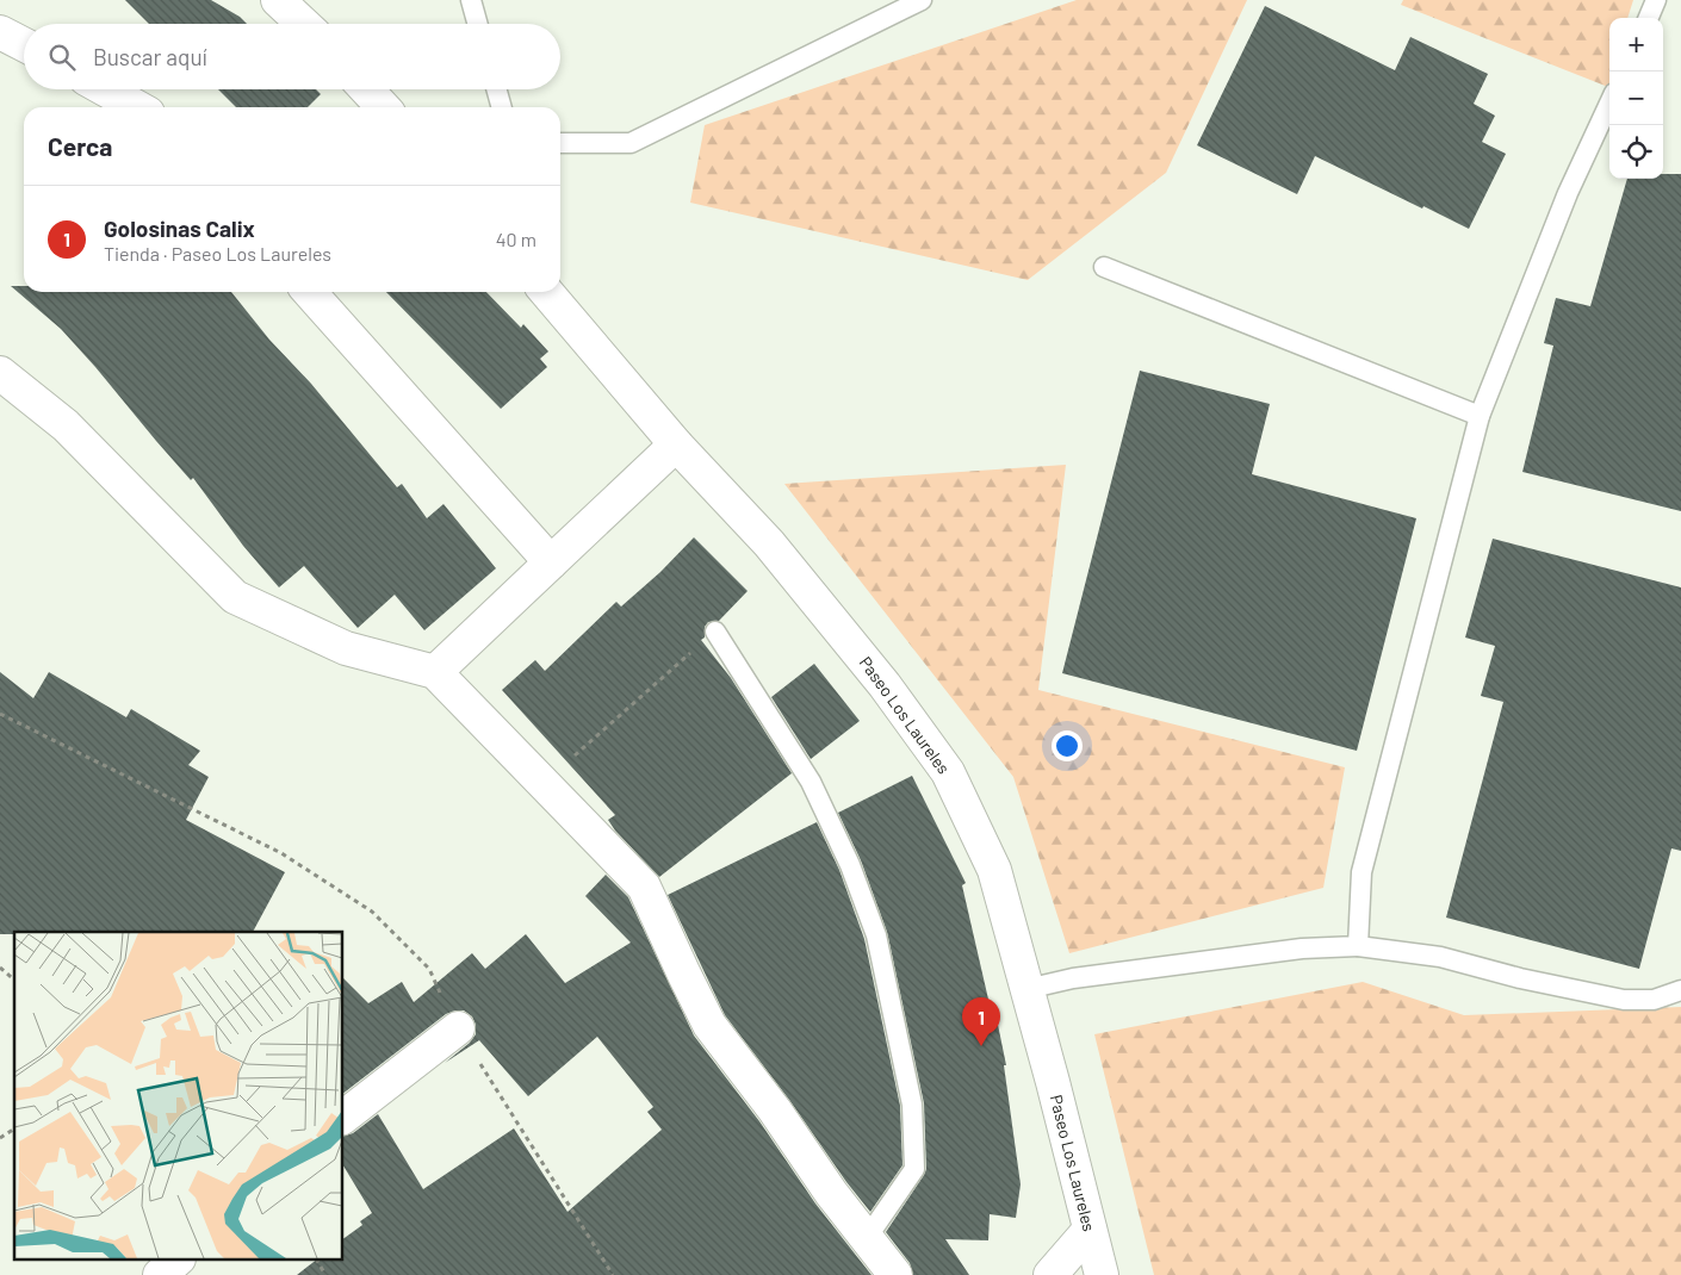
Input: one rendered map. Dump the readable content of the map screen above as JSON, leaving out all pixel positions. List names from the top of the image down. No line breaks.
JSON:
{"streets":{"street":["Paseo Los Laureles"]},"page":{"map_buttons":["+","−"],"search":"Buscar aquí","heading":"Cerca","list":[{"mark":"1","name":"Golosinas Calix","note":"Tienda · Paseo Los Laureles","value":"40 m"}],"pins":"1"}}
